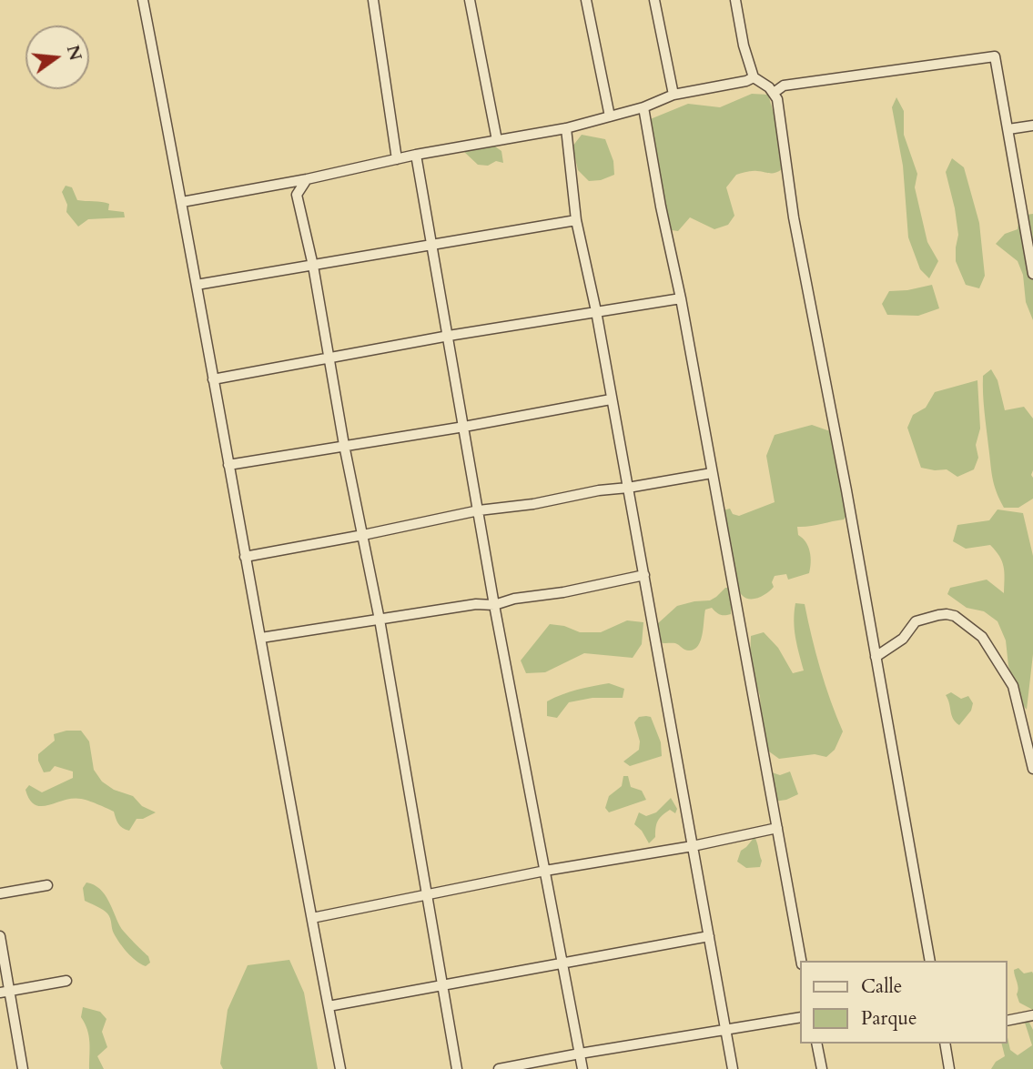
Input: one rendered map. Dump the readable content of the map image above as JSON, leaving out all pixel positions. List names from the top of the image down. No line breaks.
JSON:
{"legend":["Calle","Parque"],"north":"right"}
